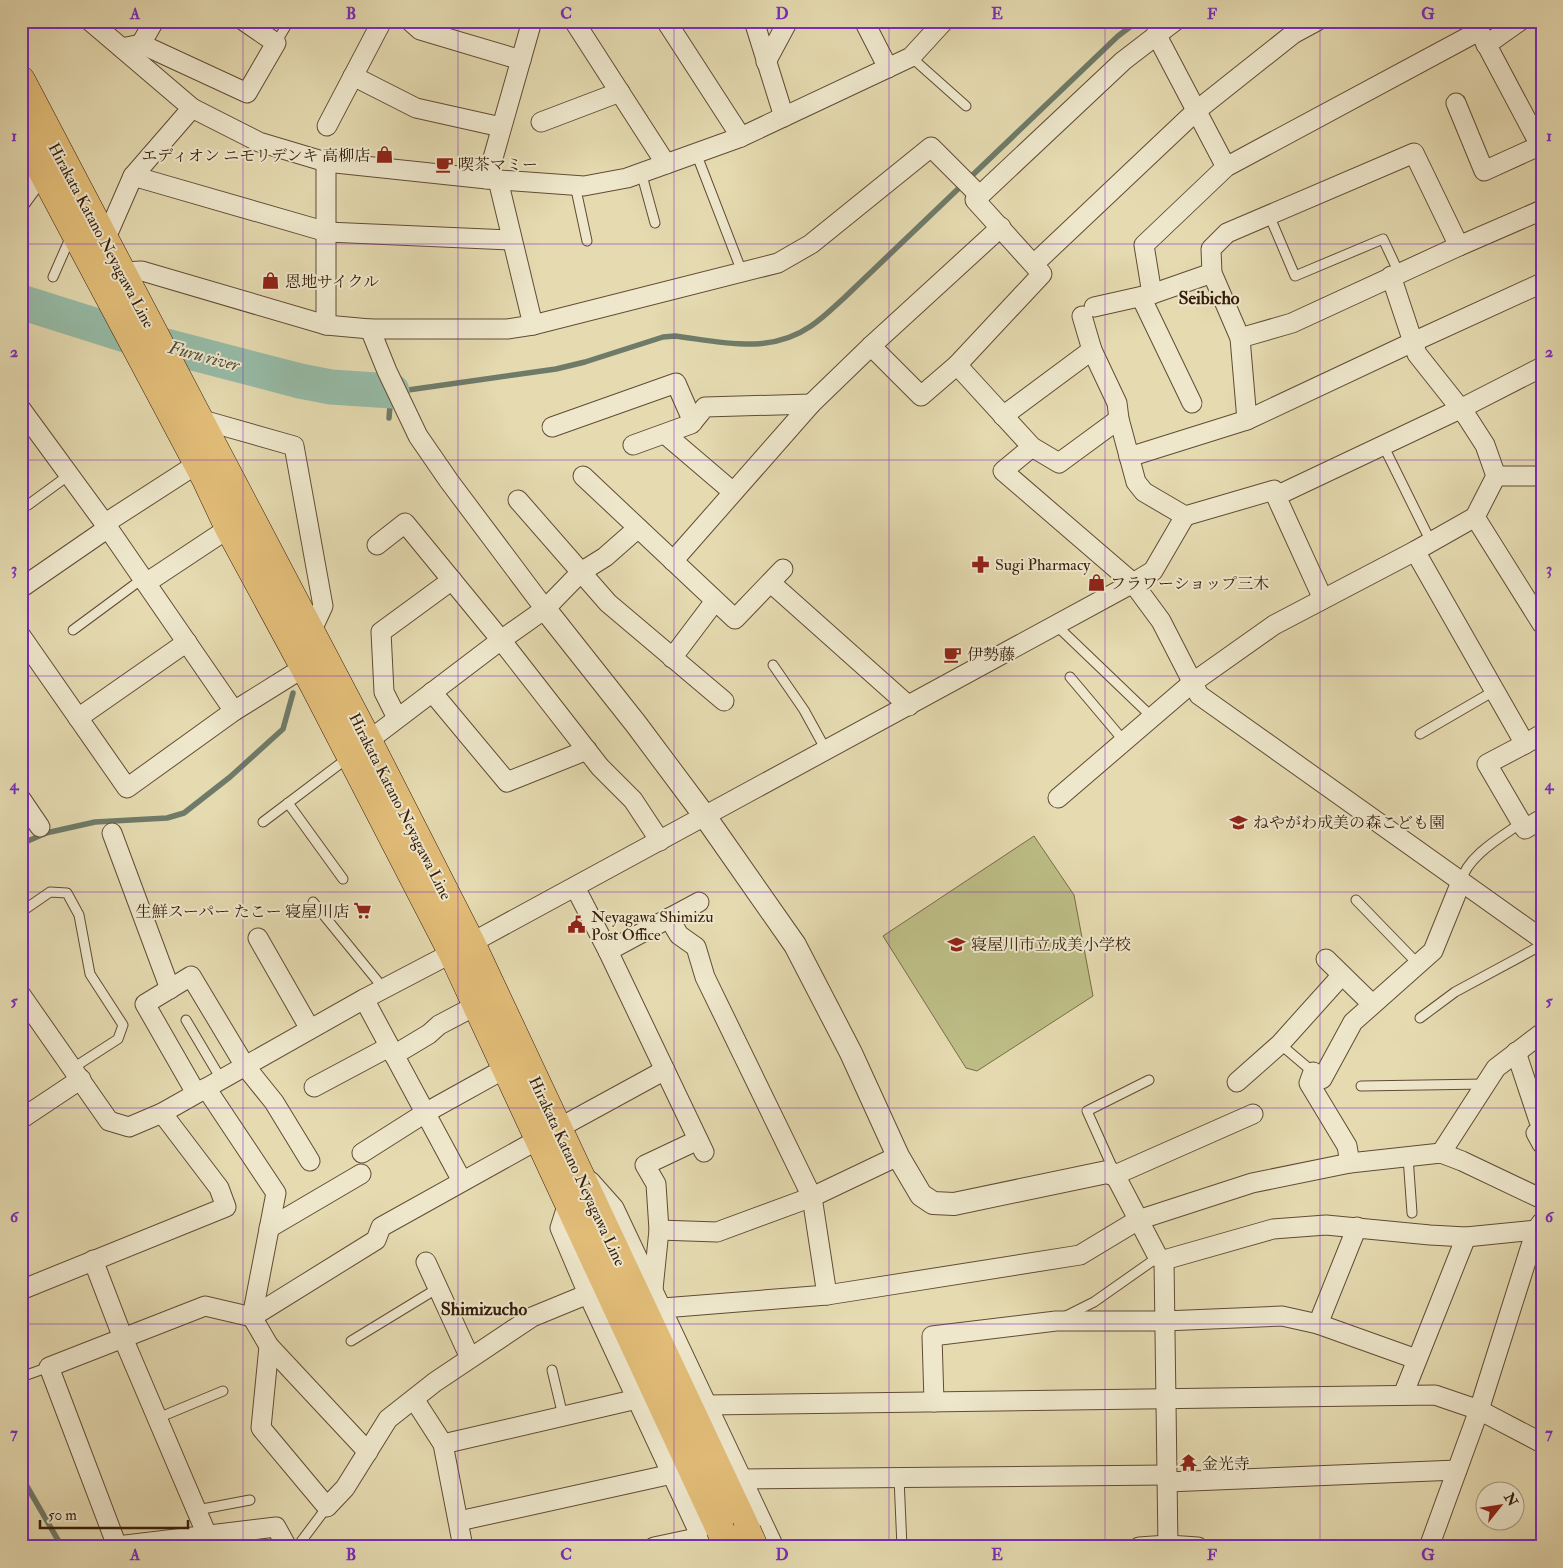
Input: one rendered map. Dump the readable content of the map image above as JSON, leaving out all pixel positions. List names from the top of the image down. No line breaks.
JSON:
{"streets":{"main road":["Hirakata Katano Neyagawa Line"]},"districts":["Seibicho","Shimizucho"],"water":["Furu river"],"places":{"shop":["エディオン ニモリデンキ 高柳店","恩地サイクル","フラワーショップ三木"],"cafe":["喫茶マミー","伊勢藤"],"pharmacy":["Sugi Pharmacy"],"school or university":["ねやがわ成美の森こども園","寝屋川市立成美小学校"],"supermarket":["生鮮スーパー たこー 寝屋川店"],"public building":["Neyagawa Shimizu Post Office"],"temple":["金光寺"]},"scale_bar":"50 m","north":"top right","grid":{"columns":["A","B","C","D","E","F","G"],"rows":["1","2","3","4","5","6","7"]}}
